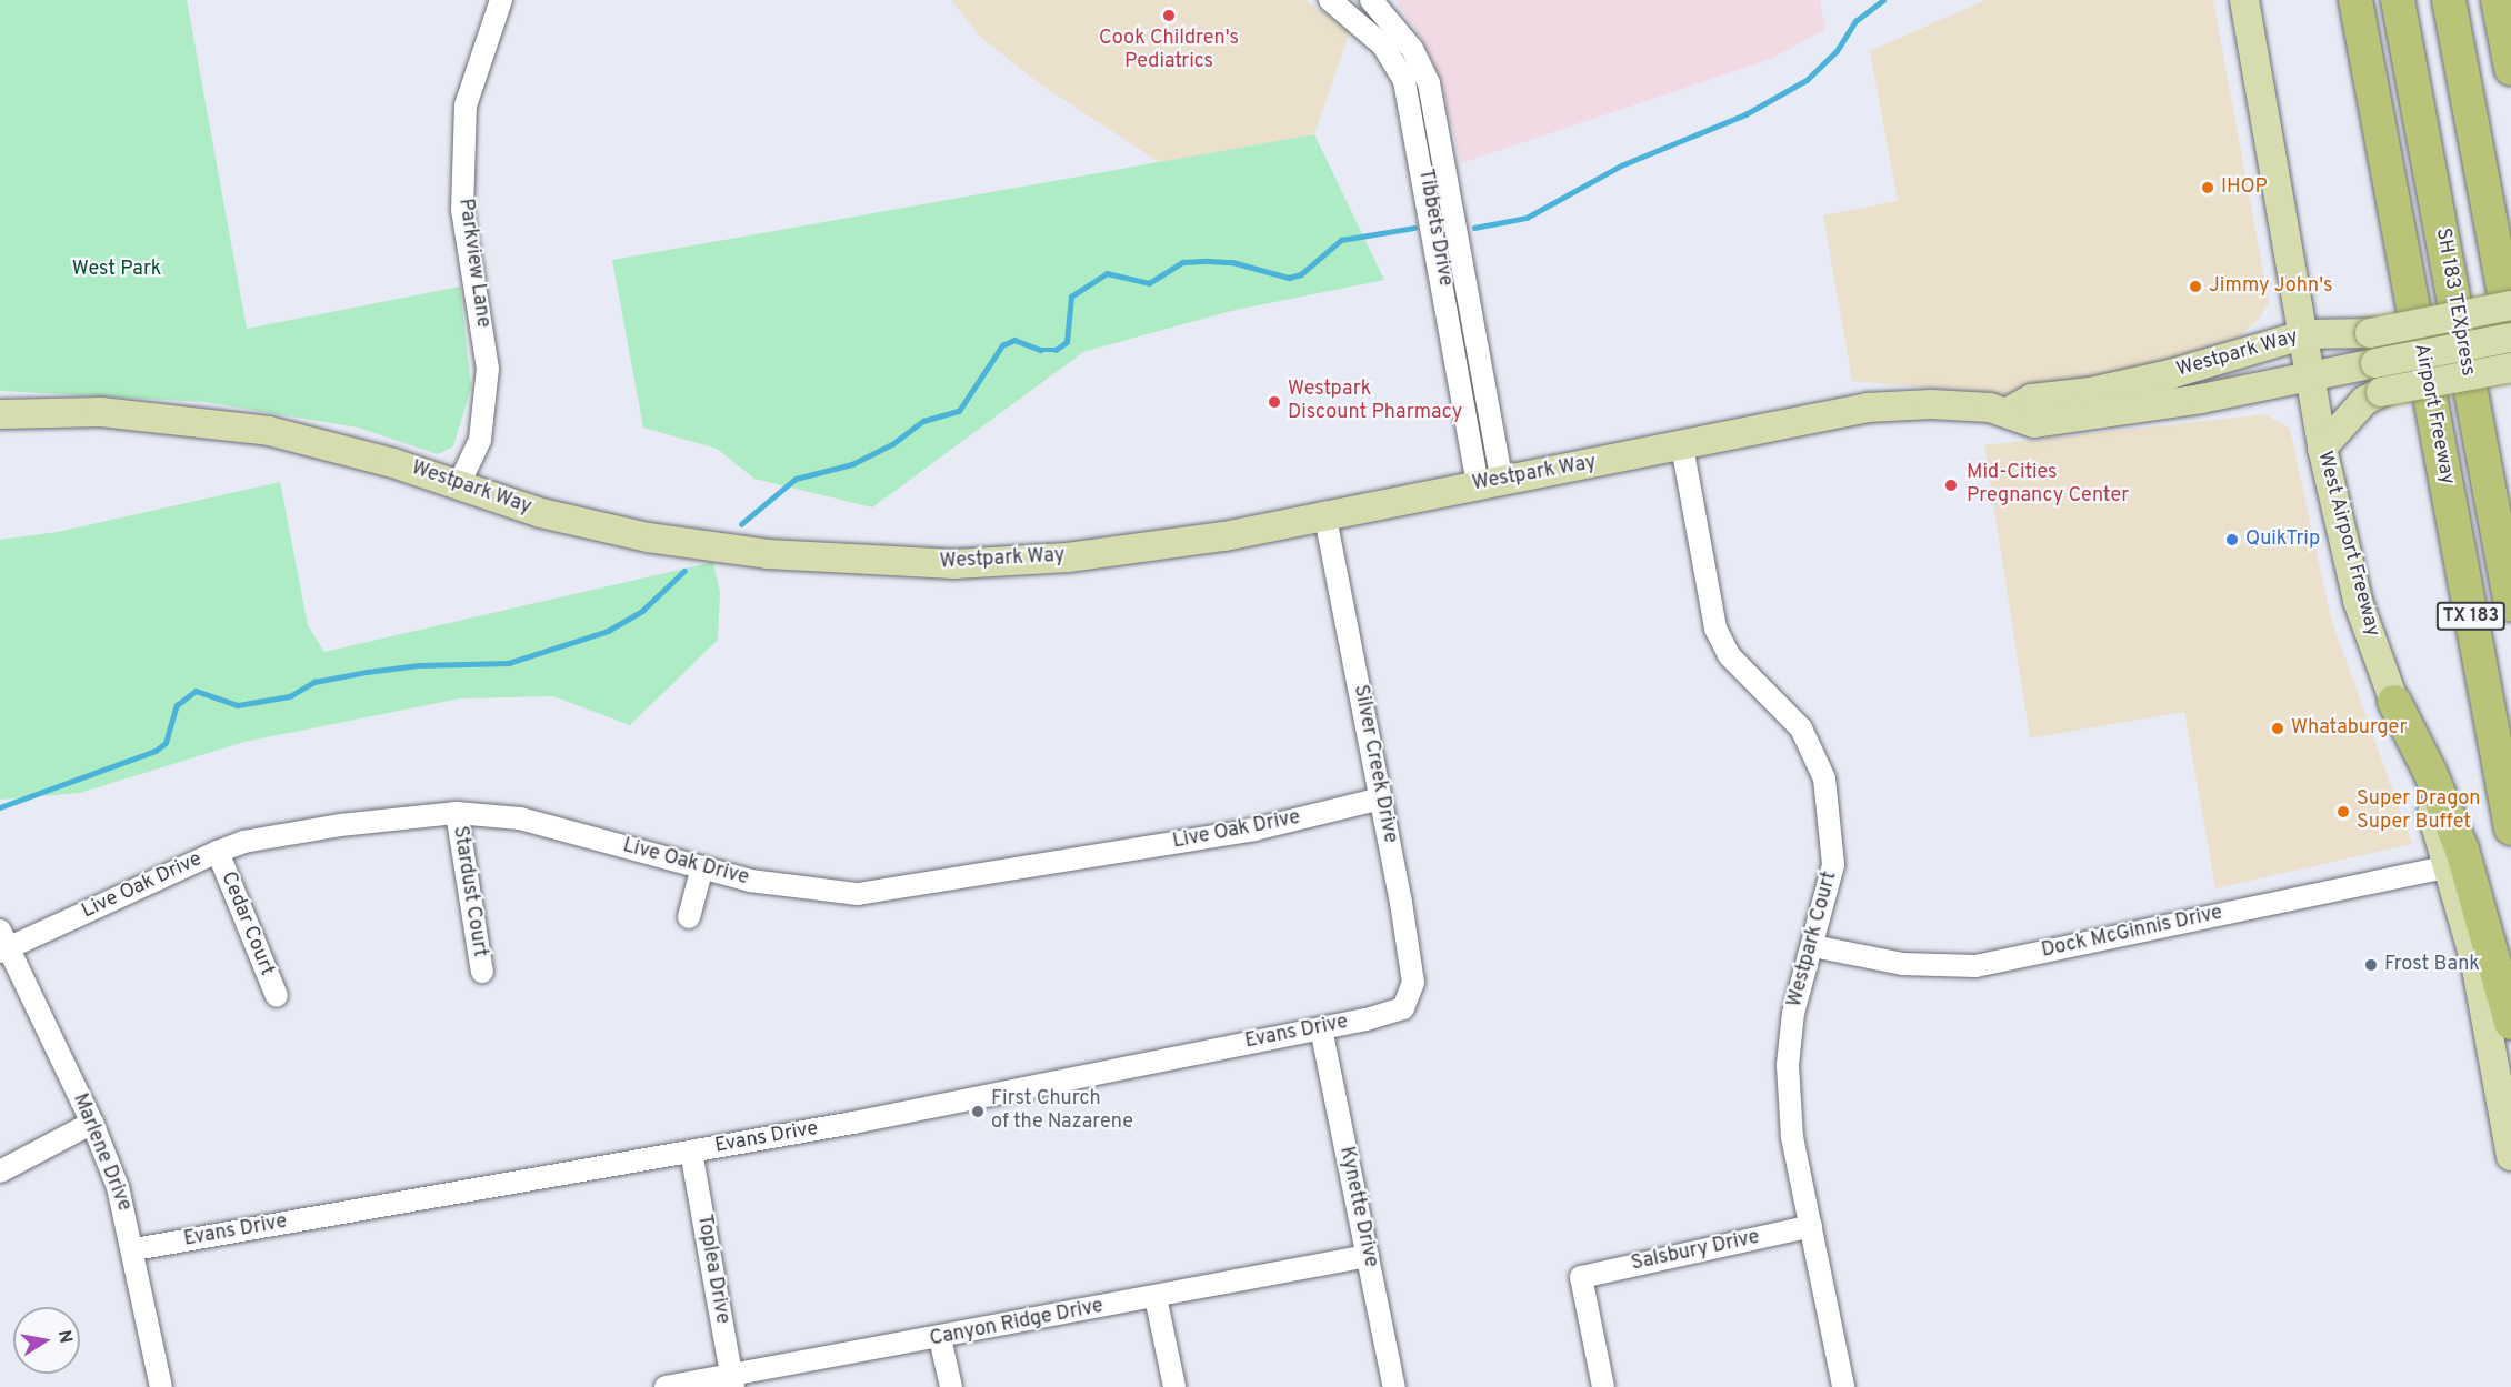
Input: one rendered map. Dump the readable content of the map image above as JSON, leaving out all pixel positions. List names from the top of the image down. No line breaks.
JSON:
{"streets":{"highway":["SH 183 TEXpress","Airport Freeway","TX 183"],"main road":["Westpark Way","West Airport Freeway"],"street":["Tibbets Drive","Parkview Lane","Silver Creek Drive","Live Oak Drive","Stardust Court","Cedar Court","Dock McGinnis Drive","Westpark Court","Evans Drive","Marlene Drive","Kynette Drive","Salsbury Drive","Toplea Drive","Canyon Ridge Drive"]},"crossings":[["Tibbets Drive","Westpark Way"],["Parkview Lane","Westpark Way"],["Westpark Way","West Airport Freeway"],["Westpark Way","Silver Creek Drive"],["Westpark Way","Westpark Court"],["West Airport Freeway","Dock McGinnis Drive"],["Silver Creek Drive","Live Oak Drive"],["Silver Creek Drive","Evans Drive"],["Live Oak Drive","Stardust Court"],["Live Oak Drive","Cedar Court"],["Live Oak Drive","Marlene Drive"],["Dock McGinnis Drive","Westpark Court"],["Westpark Court","Salsbury Drive"],["Evans Drive","Marlene Drive"],["Evans Drive","Kynette Drive"],["Evans Drive","Toplea Drive"],["Kynette Drive","Canyon Ridge Drive"],["Toplea Drive","Canyon Ridge Drive"]],"parks":["West Park"],"places":["Cook Children's Pediatrics","IHOP","Jimmy John's","Westpark Discount Pharmacy","Mid-Cities Pregnancy Center","QuikTrip","Whataburger","Super Dragon Super Buffet","Frost Bank","First Church of the Nazarene"],"north":"right"}
